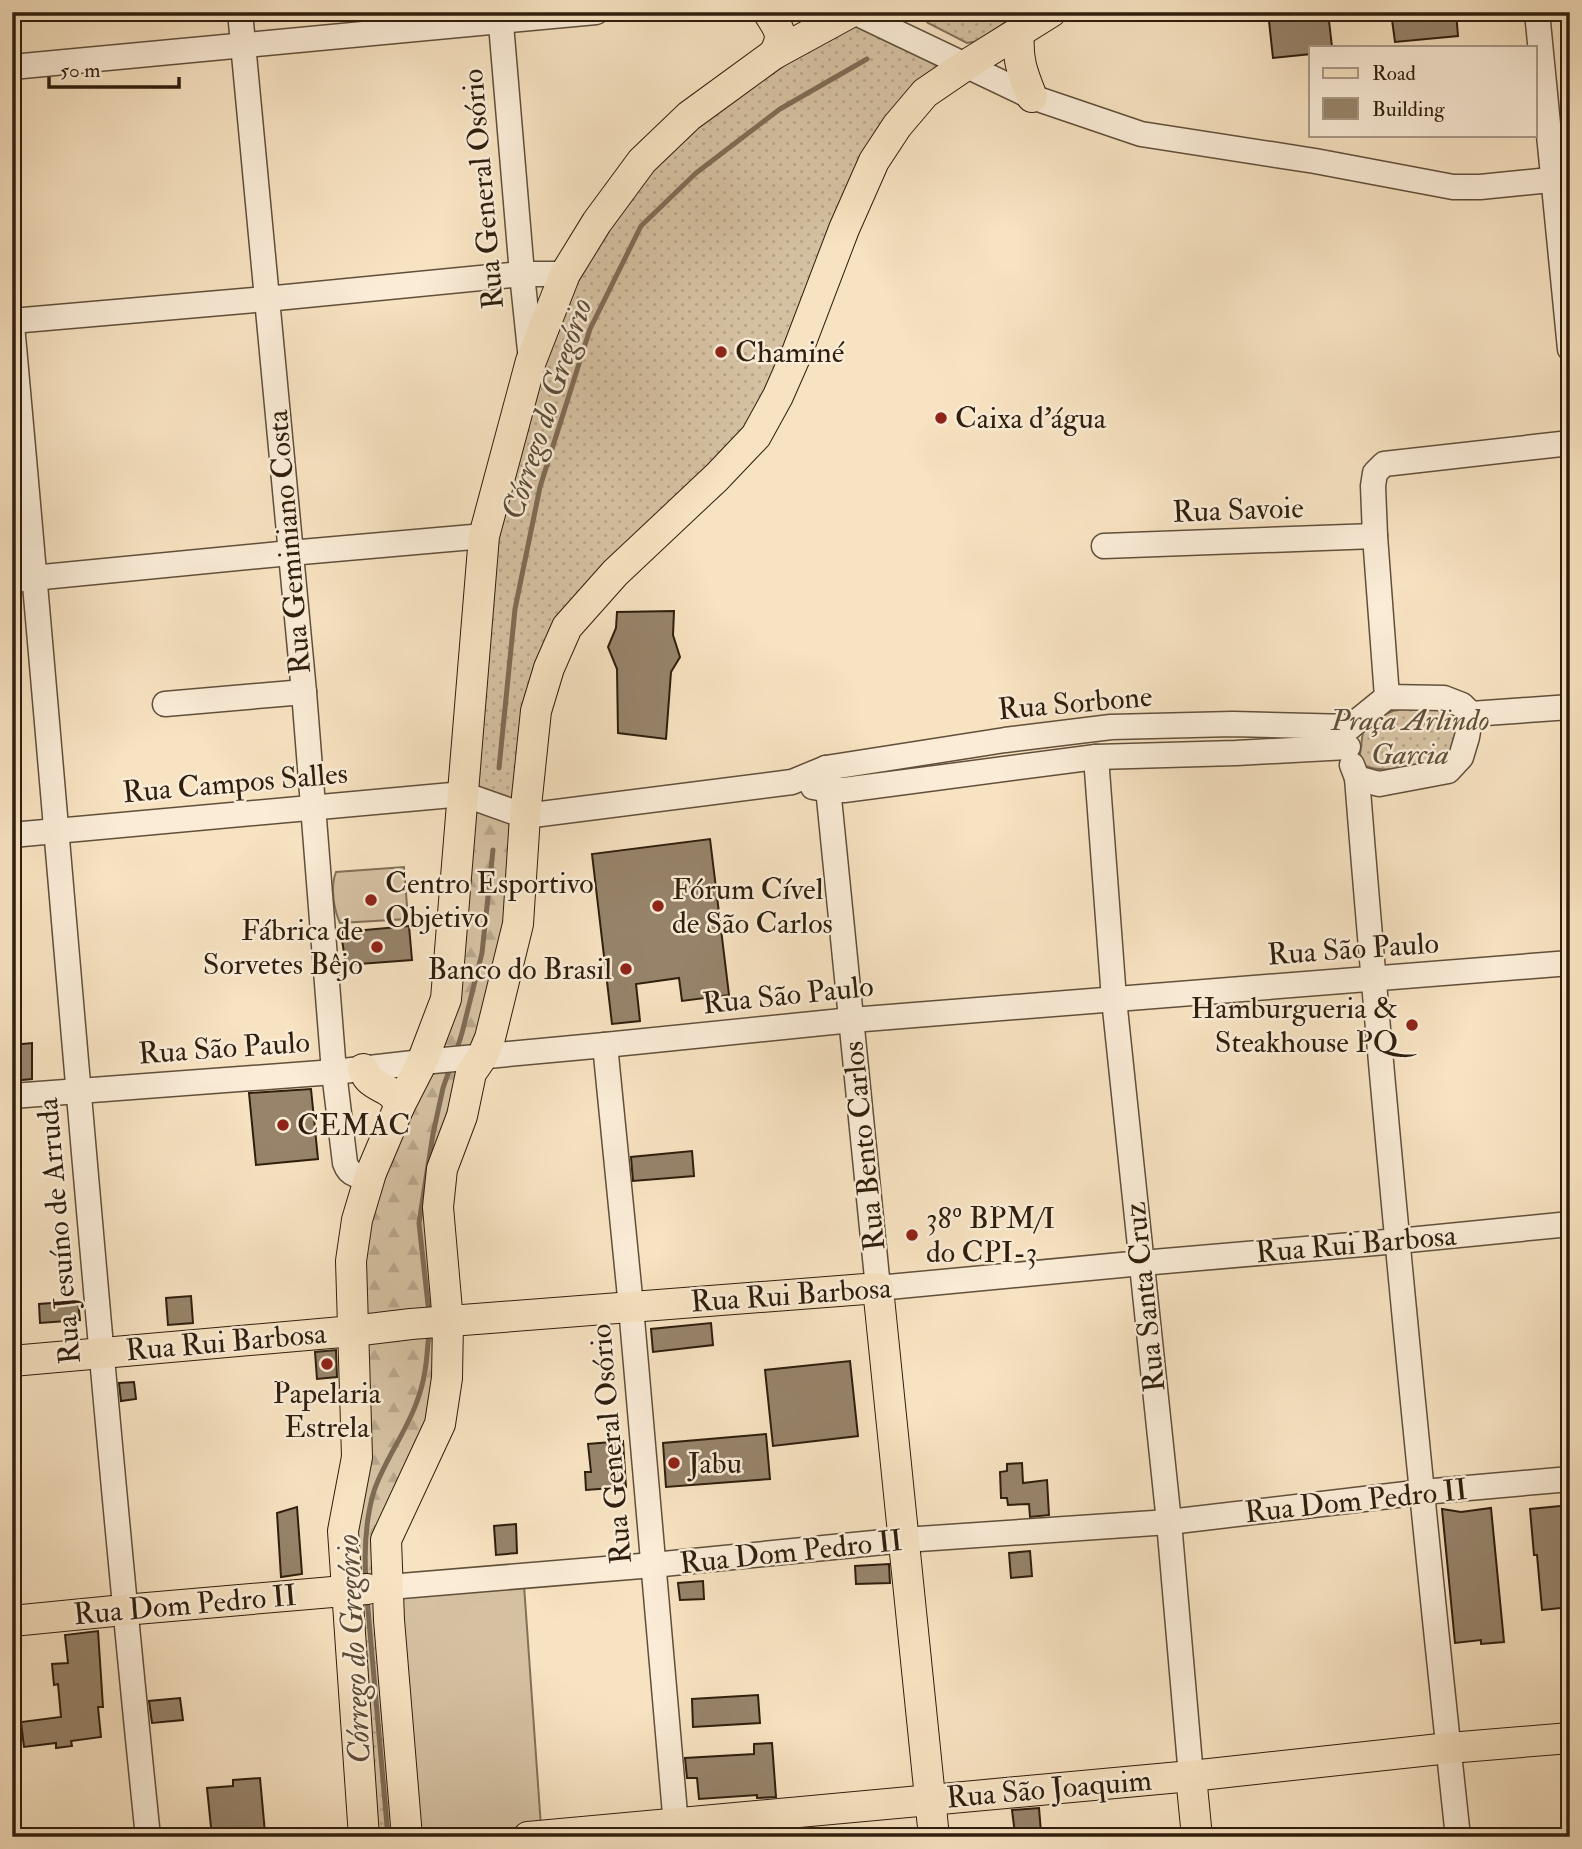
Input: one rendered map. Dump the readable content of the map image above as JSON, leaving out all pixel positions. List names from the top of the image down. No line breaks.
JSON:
{"streets":{"main road":["Rua Bento Carlos","Rua Rui Barbosa","Rua Santa Cruz","Rua Dom Pedro II","Rua São Joaquim"],"street":["Rua General Osório","Rua Savoie","Rua Geminiano Costa","Rua Sorbone","Rua Campos Salles","Rua São Paulo","Rua Jesuíno de Arruda"]},"crossings":[["Rua General Osório","Rua São Paulo"],["Rua General Osório","Rua Rui Barbosa"],["Rua General Osório","Rua Dom Pedro II"],["Rua General Osório","Rua São Joaquim"],["Rua Geminiano Costa","Rua Campos Salles"],["Rua Geminiano Costa","Rua São Paulo"],["Rua Sorbone","Rua Campos Salles"],["Rua Sorbone","Rua Bento Carlos"],["Rua Sorbone","Rua Santa Cruz"],["Rua Campos Salles","Rua Jesuíno de Arruda"],["Rua São Paulo","Rua Bento Carlos"],["Rua São Paulo","Rua Jesuíno de Arruda"],["Rua São Paulo","Rua Santa Cruz"],["Rua Bento Carlos","Rua Rui Barbosa"],["Rua Bento Carlos","Rua Dom Pedro II"],["Rua Bento Carlos","Rua São Joaquim"],["Rua Jesuíno de Arruda","Rua Rui Barbosa"],["Rua Jesuíno de Arruda","Rua Dom Pedro II"],["Rua Rui Barbosa","Rua Santa Cruz"],["Rua Santa Cruz","Rua Dom Pedro II"],["Rua Santa Cruz","Rua São Joaquim"]],"water":["Córrego do Gregório"],"parks":["Praça Arlindo Garcia"],"places":["Chaminé","Caixa d'água","Centro Esportivo Objetivo","Fórum Cível de São Carlos","Fábrica de Sorvetes Bêjo","Banco do Brasil","Hamburgueria & Steakhouse PQ","CEMAC","38º BPM/I do CPI-3","Papelaria Estrela","Jabu"],"legend":["Road","Building"],"scale_bar":"50 m"}
